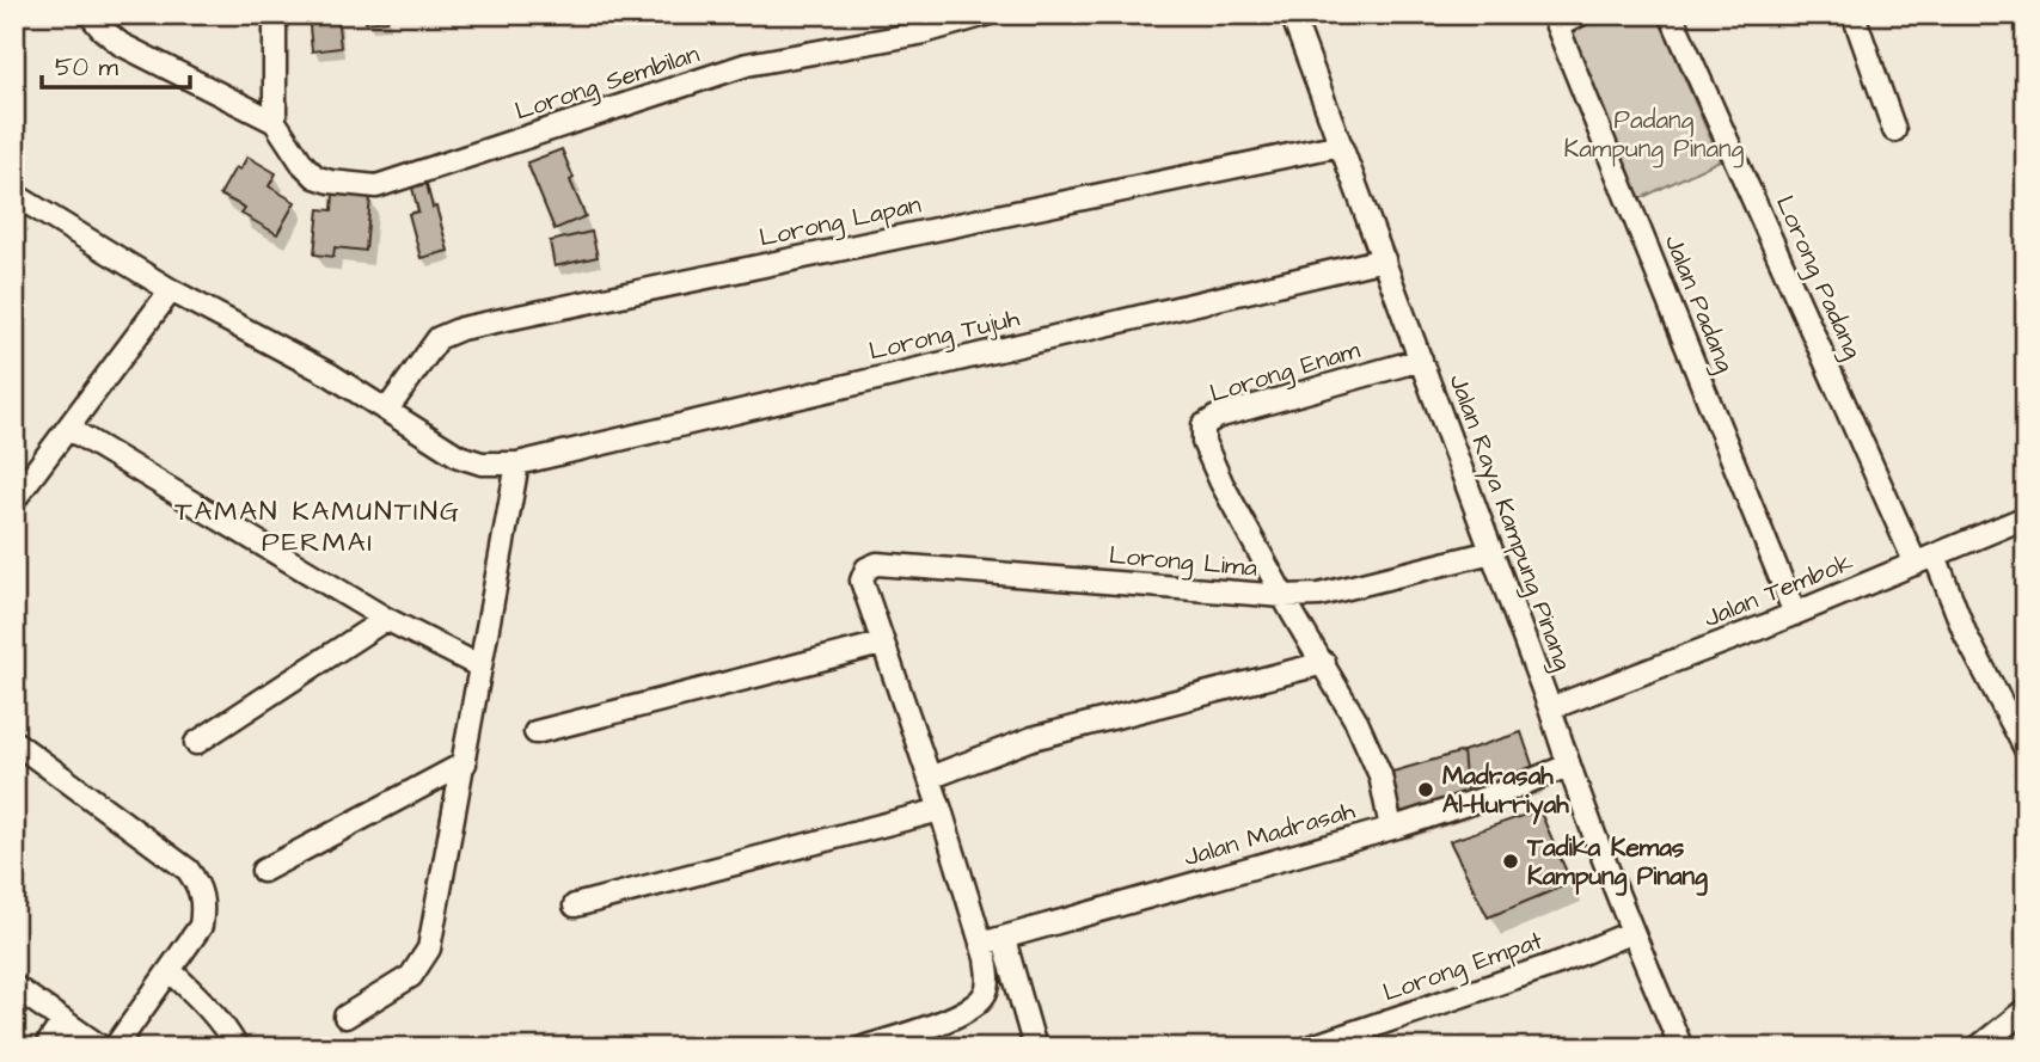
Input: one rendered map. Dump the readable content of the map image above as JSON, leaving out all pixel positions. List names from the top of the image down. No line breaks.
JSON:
{"streets":{"street":["Lorong Sembilan","Lorong Lapan","Lorong Padang","Jalan Padang","Lorong Tujuh","Lorong Enam","Jalan Raya Kampung Pinang","Lorong Lima","Jalan Tembok","Jalan Madrasah","Lorong Empat"]},"crossings":[["Lorong Lapan","Lorong Tujuh"],["Lorong Lapan","Jalan Raya Kampung Pinang"],["Lorong Padang","Jalan Tembok"],["Jalan Padang","Jalan Tembok"],["Lorong Tujuh","Jalan Raya Kampung Pinang"],["Lorong Enam","Jalan Raya Kampung Pinang"],["Lorong Enam","Lorong Lima"],["Jalan Raya Kampung Pinang","Lorong Lima"],["Jalan Raya Kampung Pinang","Jalan Tembok"],["Jalan Raya Kampung Pinang","Jalan Madrasah"],["Jalan Raya Kampung Pinang","Lorong Empat"]],"districts":["TAMAN KAMUNTING PERMAI"],"parks":["Padang Kampung Pinang"],"places":["Madrasah Al-Hurriyah","Tadika Kemas Kampung Pinang"],"scale_bar":"50 m"}
